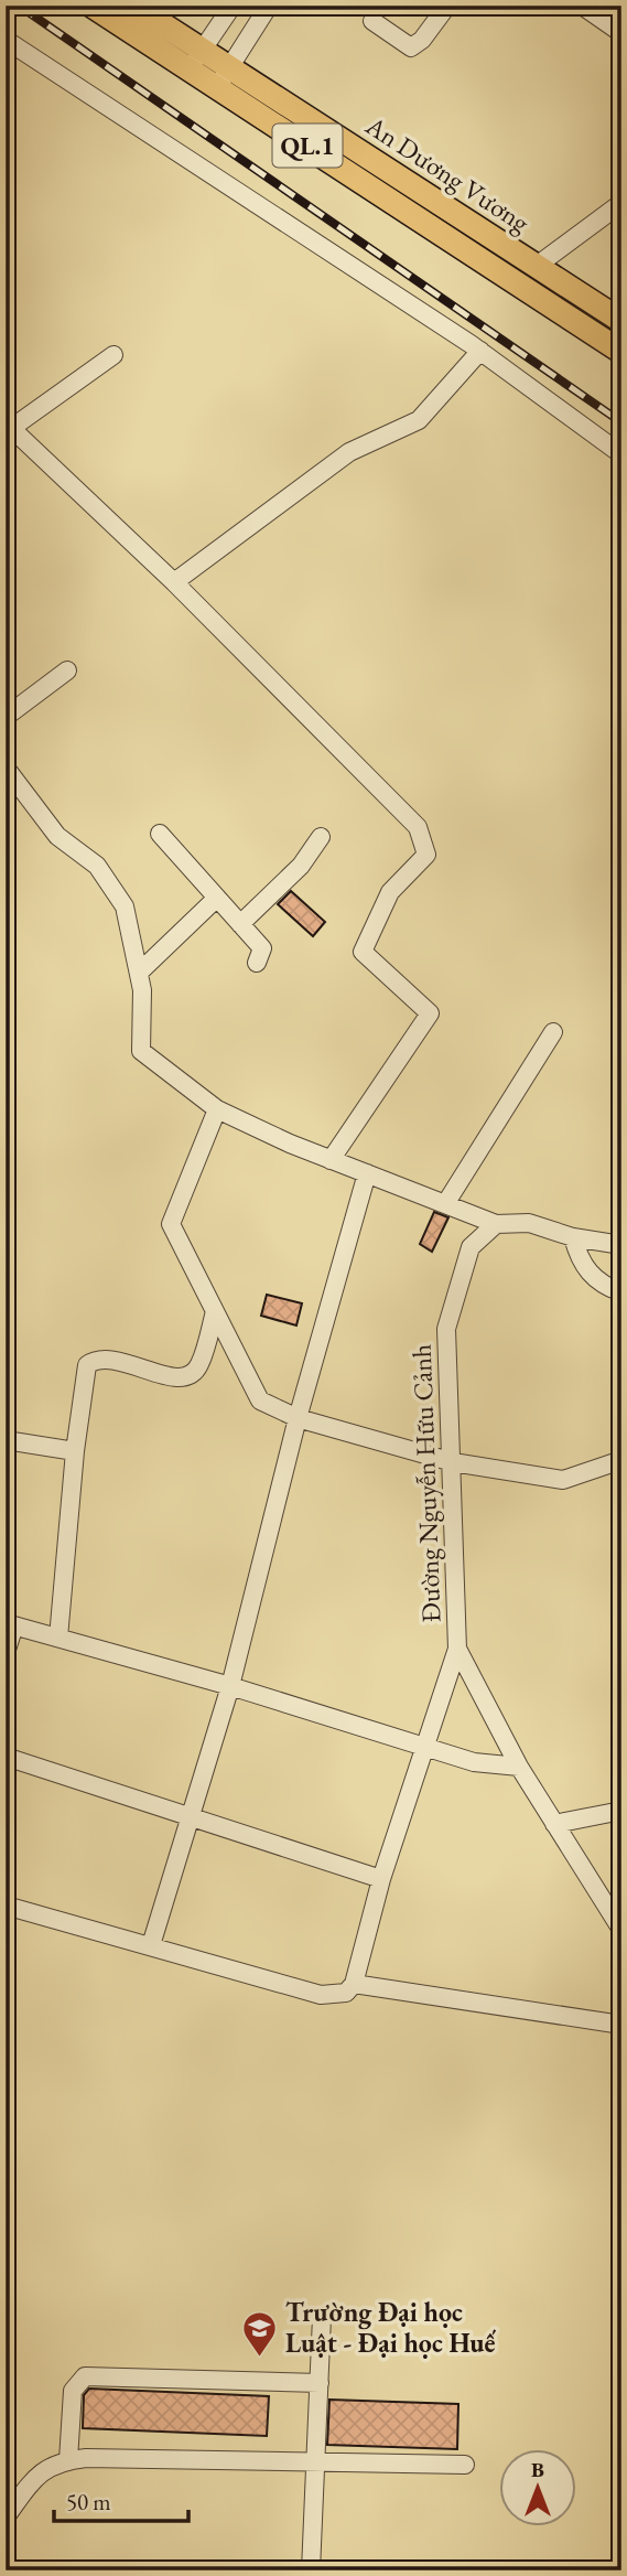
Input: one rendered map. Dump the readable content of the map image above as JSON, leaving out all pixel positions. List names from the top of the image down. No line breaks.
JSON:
{"streets":{"main road":["QL.1","An Dương Vương"],"street":["Đường Nguyễn Hữu Cảnh"]},"crossings":[["QL.1","An Dương Vương"]],"places":{"school or university":["Trường Đại học Luật - Đại học Huế"]},"scale_bar":"50 m","north":"top"}
